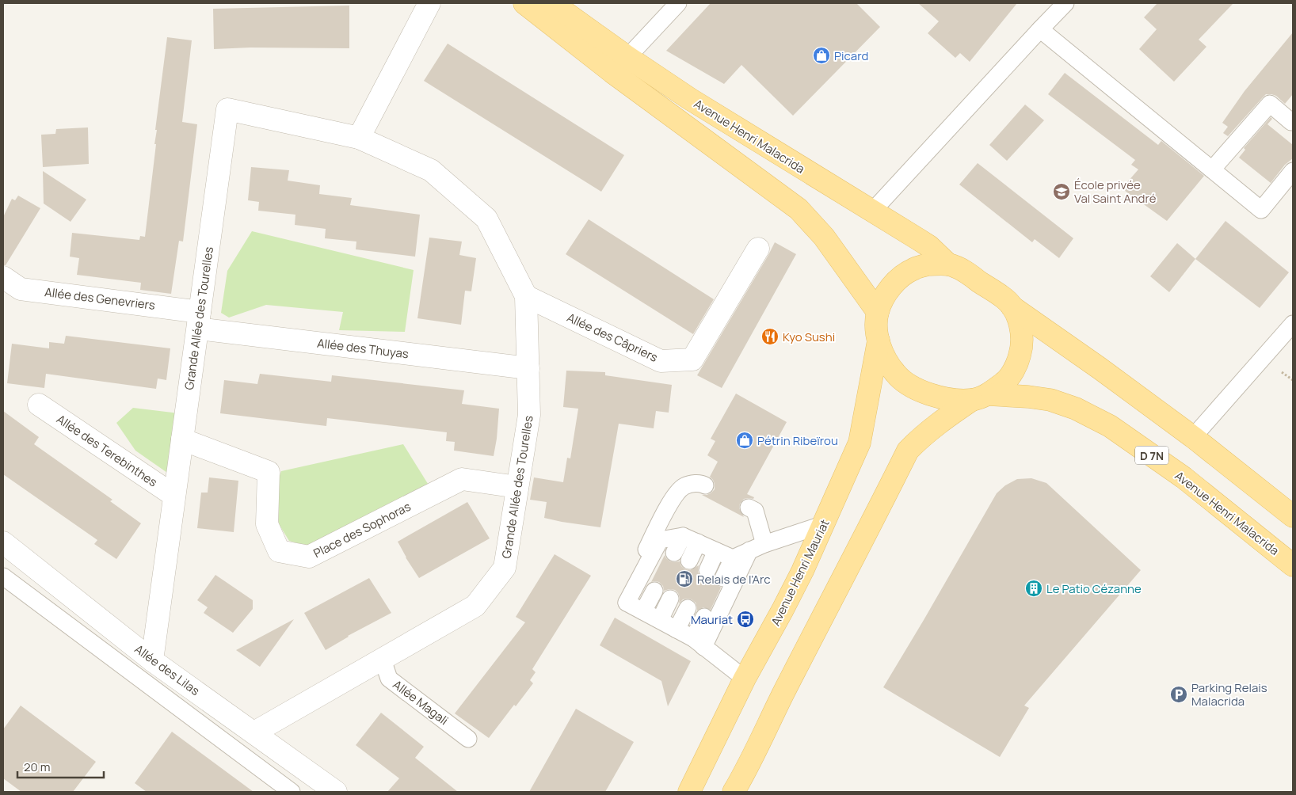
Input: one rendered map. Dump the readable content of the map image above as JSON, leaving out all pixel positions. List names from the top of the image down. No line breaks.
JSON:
{"streets":{"main road":["Avenue Henri Malacrida","D 7N","Avenue Henri Mauriat"],"street":["Allée des Genevriers","Grande Allée des Tourelles","Allée des Câpriers","Allée des Thuyas","Allée des Terebinthes","Place des Sophoras","Allée des Lilas"],"lane":["Allée Magali"]},"crossings":[["Avenue Henri Malacrida","Avenue Henri Mauriat"],["Allée des Genevriers","Grande Allée des Tourelles"],["Allée des Genevriers","Allée des Thuyas"],["Grande Allée des Tourelles","Allée des Câpriers"],["Grande Allée des Tourelles","Allée des Thuyas"],["Grande Allée des Tourelles","Allée des Terebinthes"],["Grande Allée des Tourelles","Place des Sophoras"],["Grande Allée des Tourelles","Allée des Lilas"],["Grande Allée des Tourelles","Allée Magali"]],"places":{"shop":["Picard","Pétrin Ribeïrou"],"school or university":["École privée Val Saint André"],"restaurant":["Kyo Sushi"],"fuel station":["Relais de l'Arc"],"building":["Le Patio Cézanne"],"bus stop":["Mauriat"],"parking":["Parking Relais Malacrida"]},"scale_bar":"20 m"}
